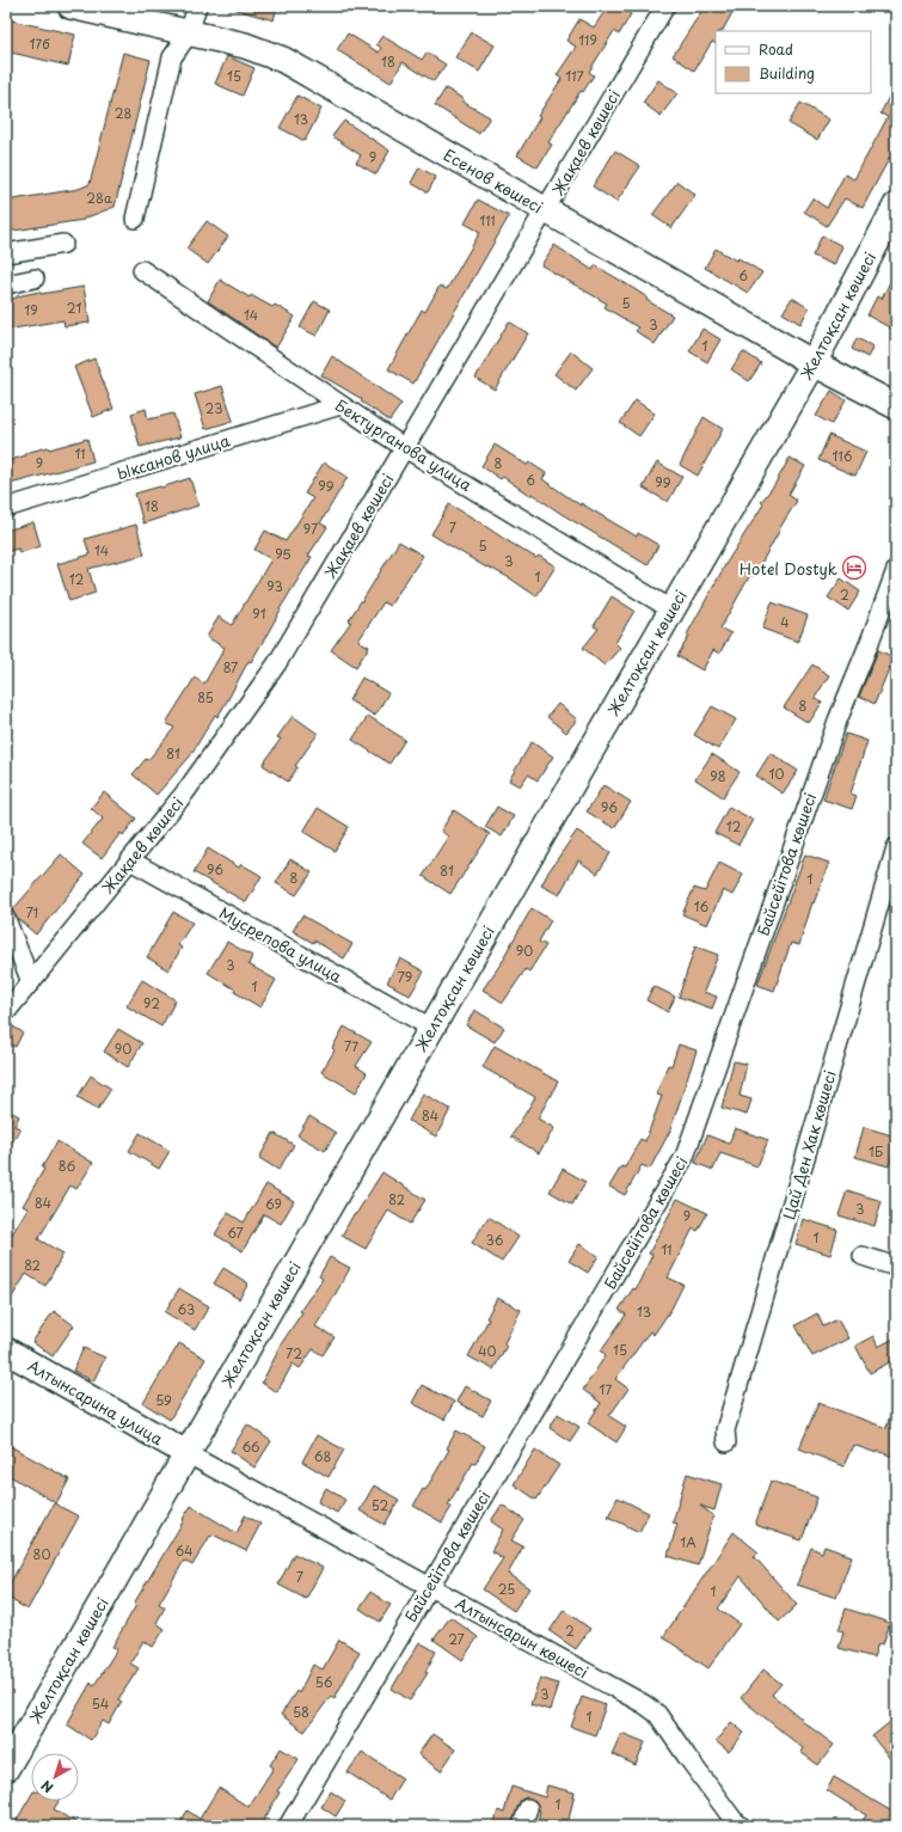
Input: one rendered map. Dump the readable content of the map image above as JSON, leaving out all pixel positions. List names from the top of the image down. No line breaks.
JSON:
{"streets":{"street":["Жақаев көшесі","Есенов көшесі","Желтоқсан көшесі","Бектурганова улица","Ыксанов улица","Байсейітова көшесі","Мусрепова улица","Цай Ден Хак көшесі","Алтынсарина улица","Алтынсарин көшесі"]},"crossings":[["Жақаев көшесі","Есенов көшесі"],["Жақаев көшесі","Бектурганова улица"],["Жақаев көшесі","Мусрепова улица"],["Есенов көшесі","Желтоқсан көшесі"],["Желтоқсан көшесі","Бектурганова улица"],["Желтоқсан көшесі","Мусрепова улица"],["Желтоқсан көшесі","Алтынсарина улица"],["Желтоқсан көшесі","Алтынсарин көшесі"],["Бектурганова улица","Ыксанов улица"],["Байсейітова көшесі","Алтынсарин көшесі"],["Алтынсарина улица","Алтынсарин көшесі"]],"places":{"hotel":["Hotel Dostyk"]},"house_numbers":["119","17б","18","15","117","28","13","9","28а","111","6","5","21","19","14","3","1","23","11","116","9","8","6","99","99","18","7","97","5","14","95","3","1","12","93","2","91","4","87","85","8","81","10","98","96","12","96","81","8","1","16","71","90","3","79","1","92","77","90","84","1Б","86","82","84","69","3","9","67","1","36","11","82","63","13","15","40","72","17","59","66","68","52","1А","64","80","7","25","1","2","27","56","3","54","58","1","1"],"legend":["Road","Building"],"north":"bottom left"}
